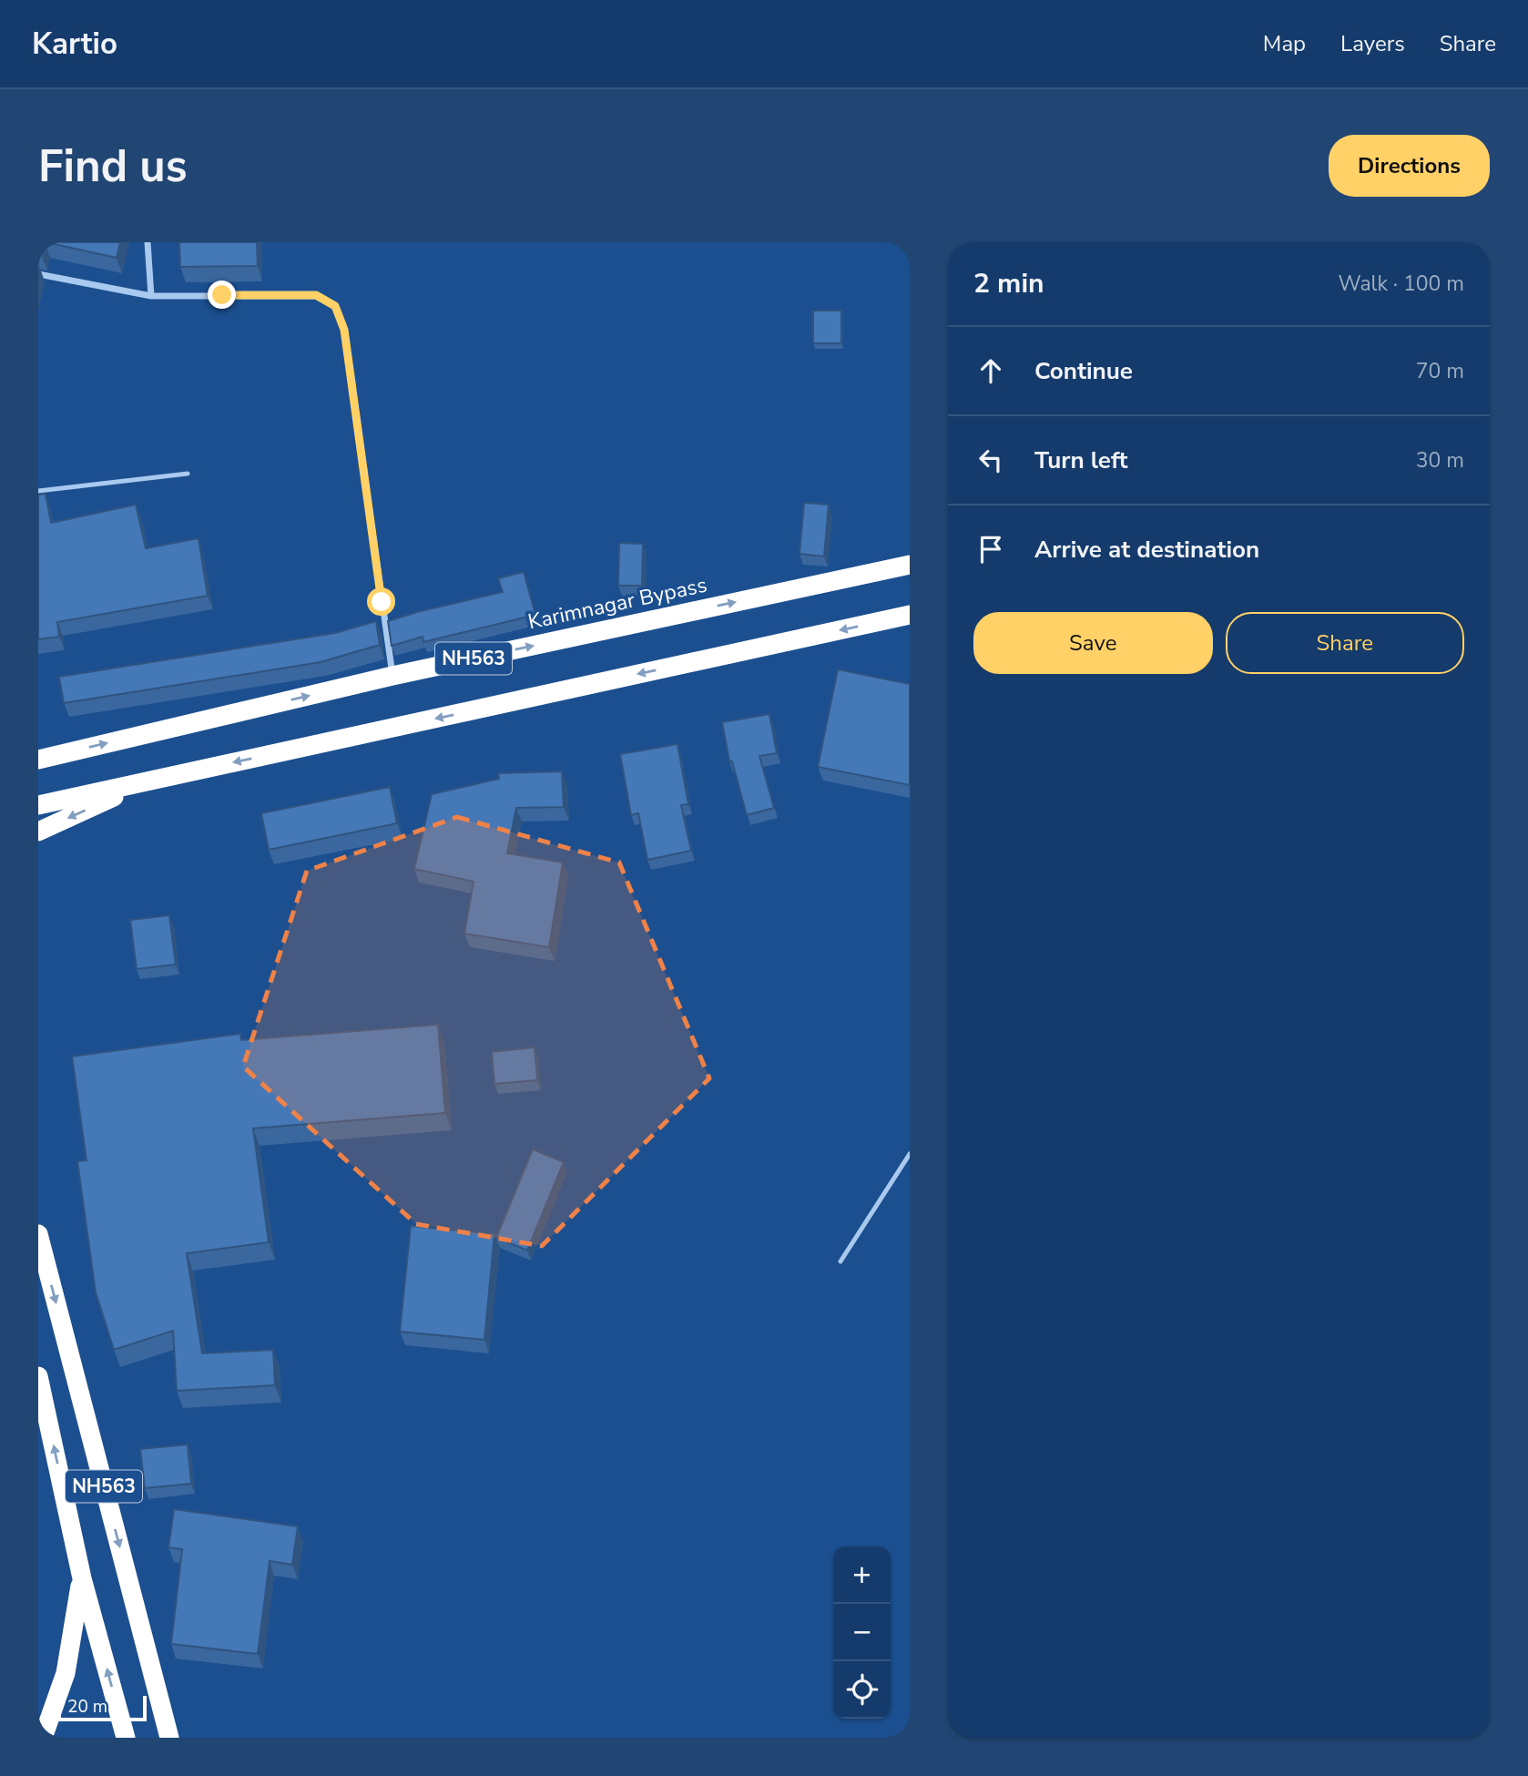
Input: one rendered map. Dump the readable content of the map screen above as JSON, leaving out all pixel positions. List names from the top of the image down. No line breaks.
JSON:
{"streets":{"highway":["Karimnagar Bypass","NH563"]},"scale_bar":"20 m","page":{"header":"Kartio","nav":["Map","Layers","Share"],"buttons":["Directions",["Save","Share"]],"title":"Find us","heading":["2 min","Walk · 100 m"],"list":[["Continue","70 m"],["Turn left","30 m"],"Arrive at destination"],"map_buttons":["+","−"],"scale":"20 m"}}
